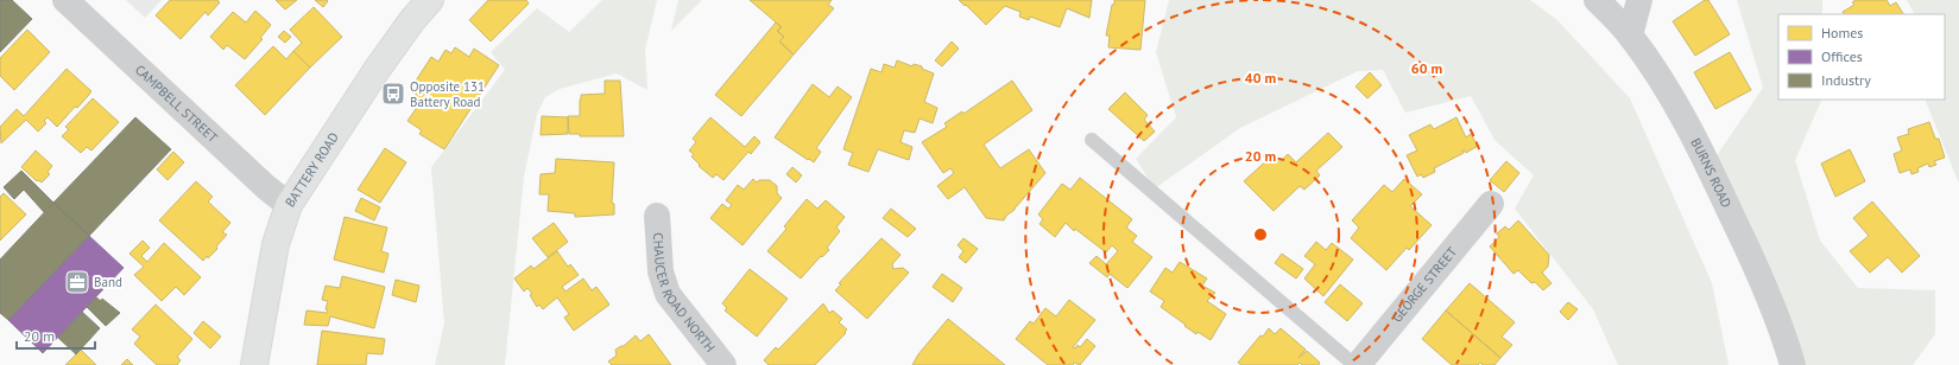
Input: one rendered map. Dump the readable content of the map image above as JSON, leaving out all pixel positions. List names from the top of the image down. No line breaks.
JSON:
{"streets":{"street":["CAMPBELL STREET","BATTERY ROAD","BURNS ROAD","GEORGE STREET","CHAUCER ROAD NORTH"]},"crossings":[["CAMPBELL STREET","BATTERY ROAD"]],"places":{"bus stop":["Opposite 131 Battery Road"],"office":["Band"]},"legend":["Homes","Offices","Industry"],"scale_bar":"20 m","rings":["60 m","40 m","20 m"]}
